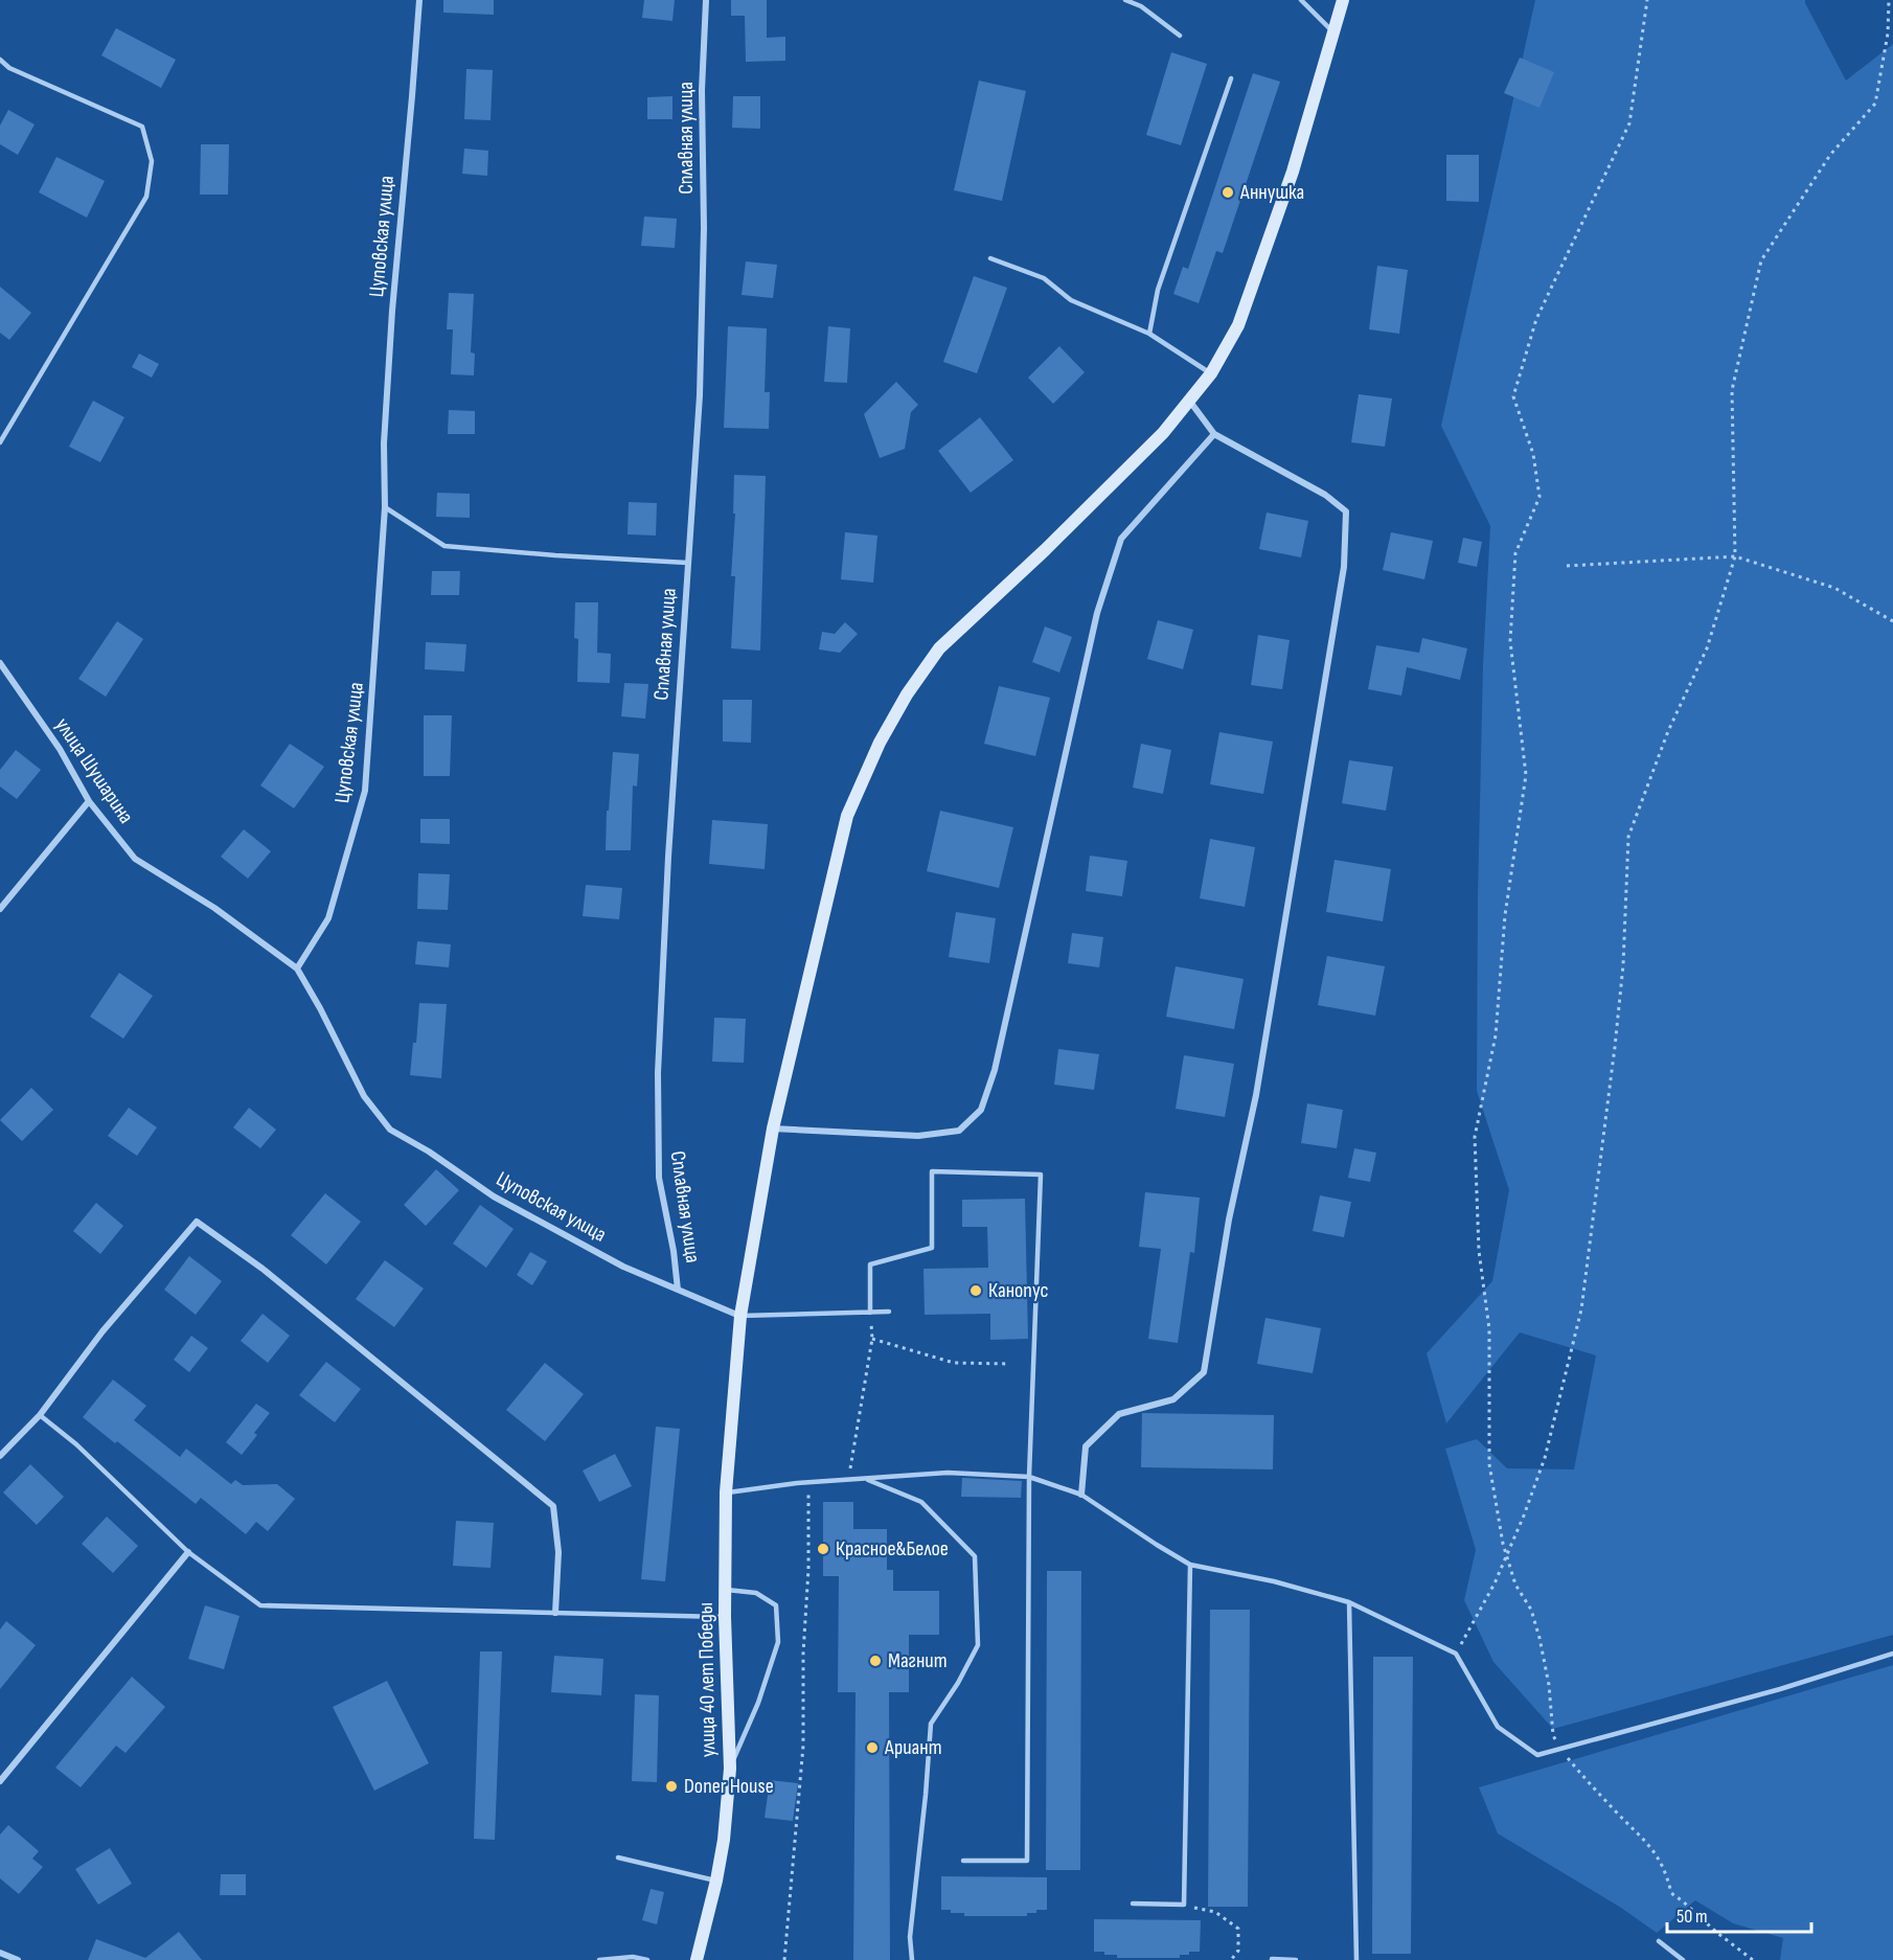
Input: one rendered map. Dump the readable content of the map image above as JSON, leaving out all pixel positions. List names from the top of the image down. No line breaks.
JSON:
{"streets":{"main road":["улица 40 лет Победы"],"street":["Сплавная улица","Цуповская улица","улица Шушарина"]},"crossings":[["Сплавная улица","Цуповская улица"],["Цуповская улица","улица Шушарина"],["Цуповская улица","улица 40 лет Победы"]],"places":["Аннушка","Канопус","Красное&Белое","Магнит","Ариант","Doner House"],"scale_bar":"50 m"}
